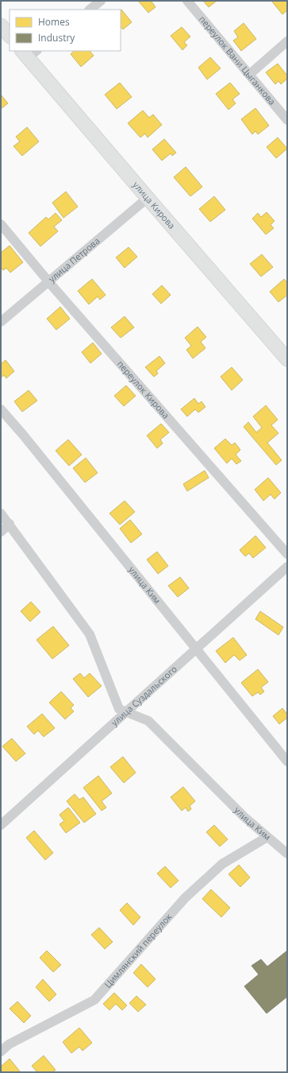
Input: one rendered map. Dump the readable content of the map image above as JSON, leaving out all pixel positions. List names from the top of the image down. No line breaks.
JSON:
{"streets":{"street":["переулок Вани Цыганкова","улица Кирова","улица Петрова","переулок Кирова","улица Ким","улица Суздальского","Цимлянский переулок"]},"crossings":[["улица Кирова","улица Петрова"],["улица Петрова","переулок Кирова"],["улица Ким","улица Суздальского"],["улица Ким","Цимлянский переулок"]],"legend":["Homes","Industry"]}
